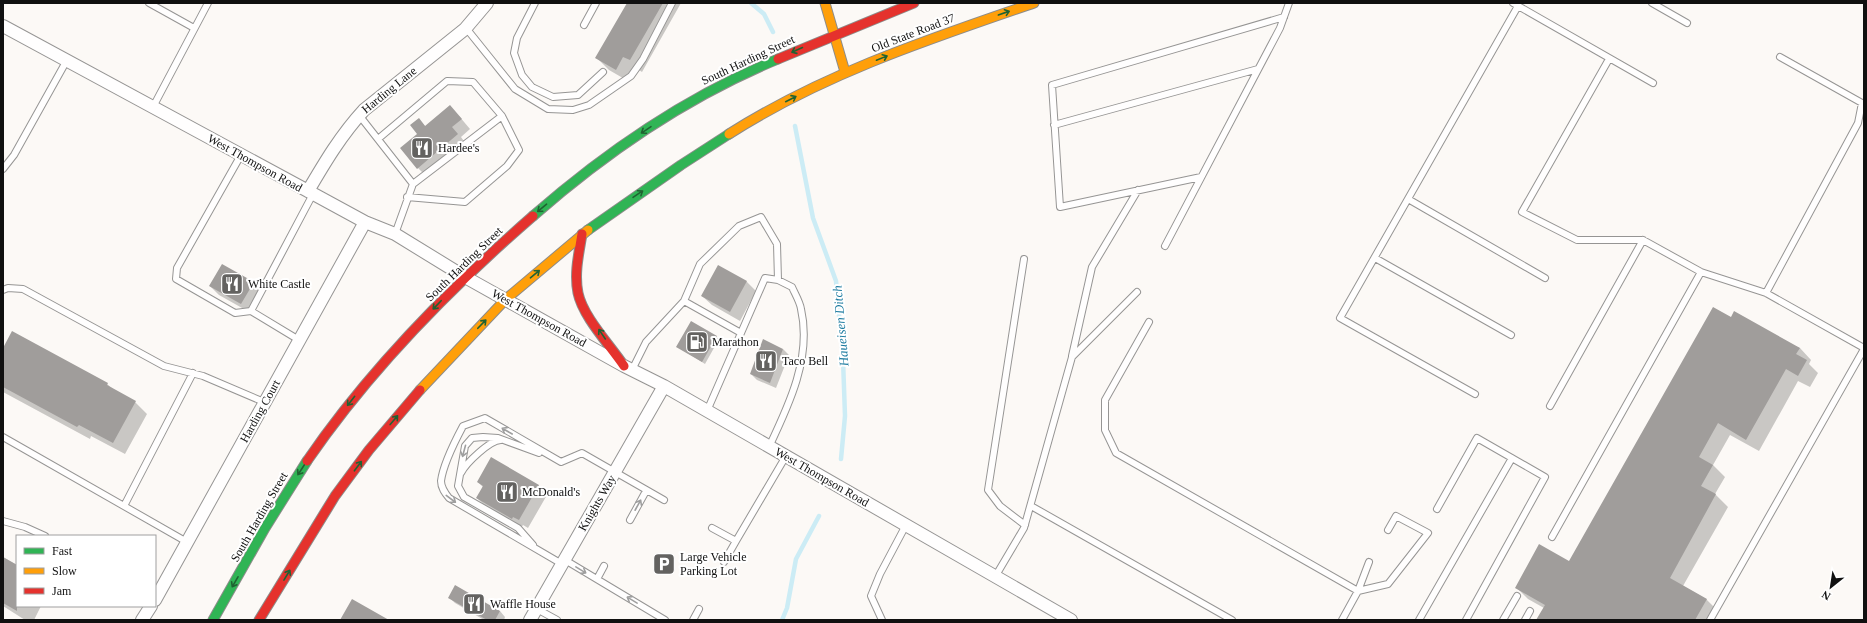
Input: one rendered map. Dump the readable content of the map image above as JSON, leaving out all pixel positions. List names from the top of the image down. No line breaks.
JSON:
{"streets":{"main road":["Old State Road 37","South Harding Street"],"street":["Harding Lane","West Thompson Road","Harding Court","Knights Way"]},"crossings":[["South Harding Street","West Thompson Road"],["Harding Lane","West Thompson Road"],["West Thompson Road","Harding Court"],["West Thompson Road","Knights Way"]],"water":["Haueisen Ditch"],"places":{"restaurant":["Hardee's","White Castle","Taco Bell","McDonald's","Waffle House"],"fuel station":["Marathon"],"parking":["Large Vehicle Parking Lot"]},"legend":["Fast","Slow","Jam"],"north":"bottom left"}
